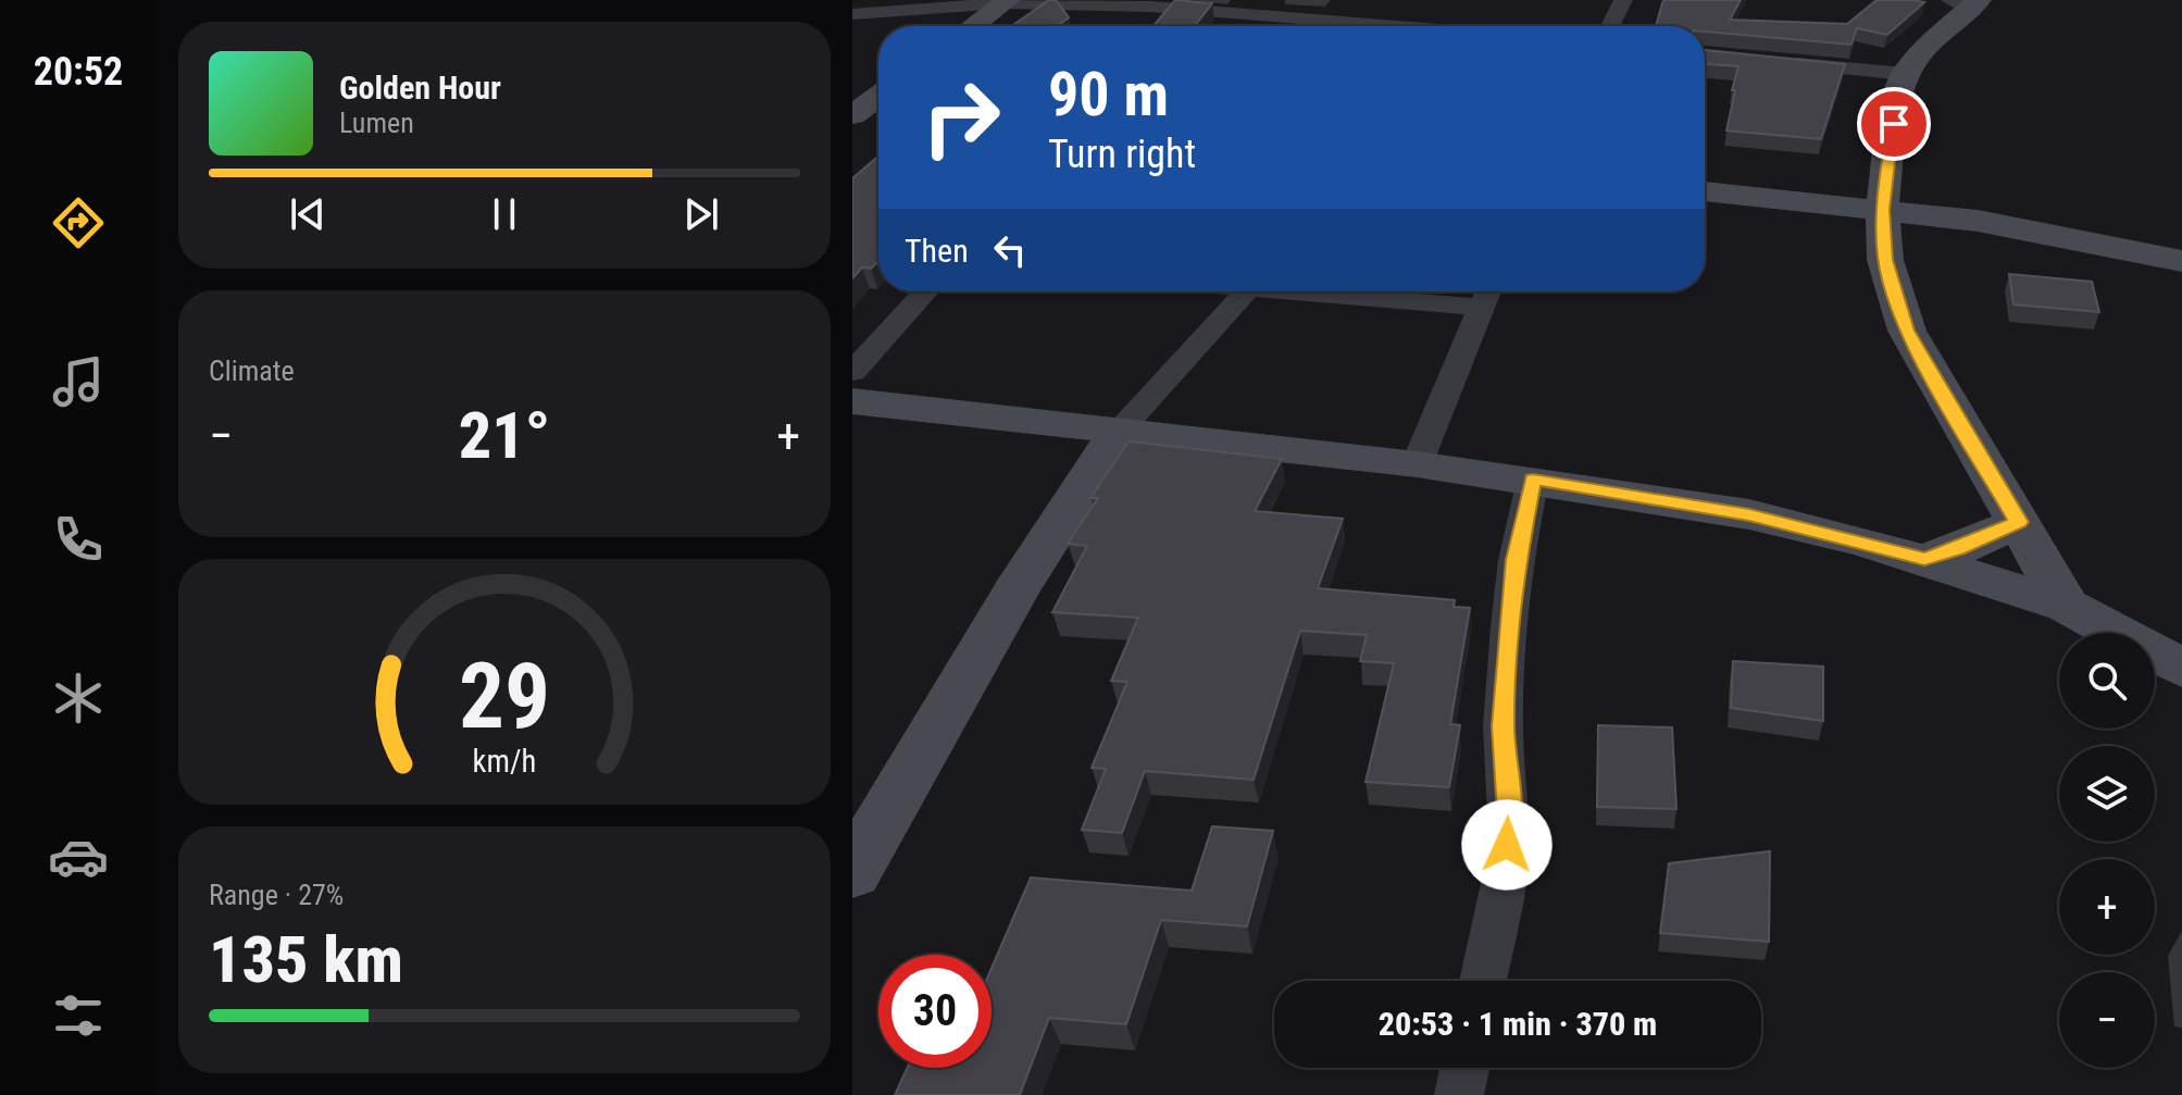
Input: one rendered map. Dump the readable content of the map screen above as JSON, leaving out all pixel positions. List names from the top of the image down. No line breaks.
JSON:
{"page":{"tabs":"20:52","turn":["90 m","Turn right"],"song":["Golden Hour","Lumen"],"then":"Then","tile":["Climate",["Range · 27%","135 km"]],"heat":["−","21°","+"],"map_buttons":["+","−"],"limit":"30","trip":"20:53 · 1 min · 370 m","gauge":["29","km/h"]}}
